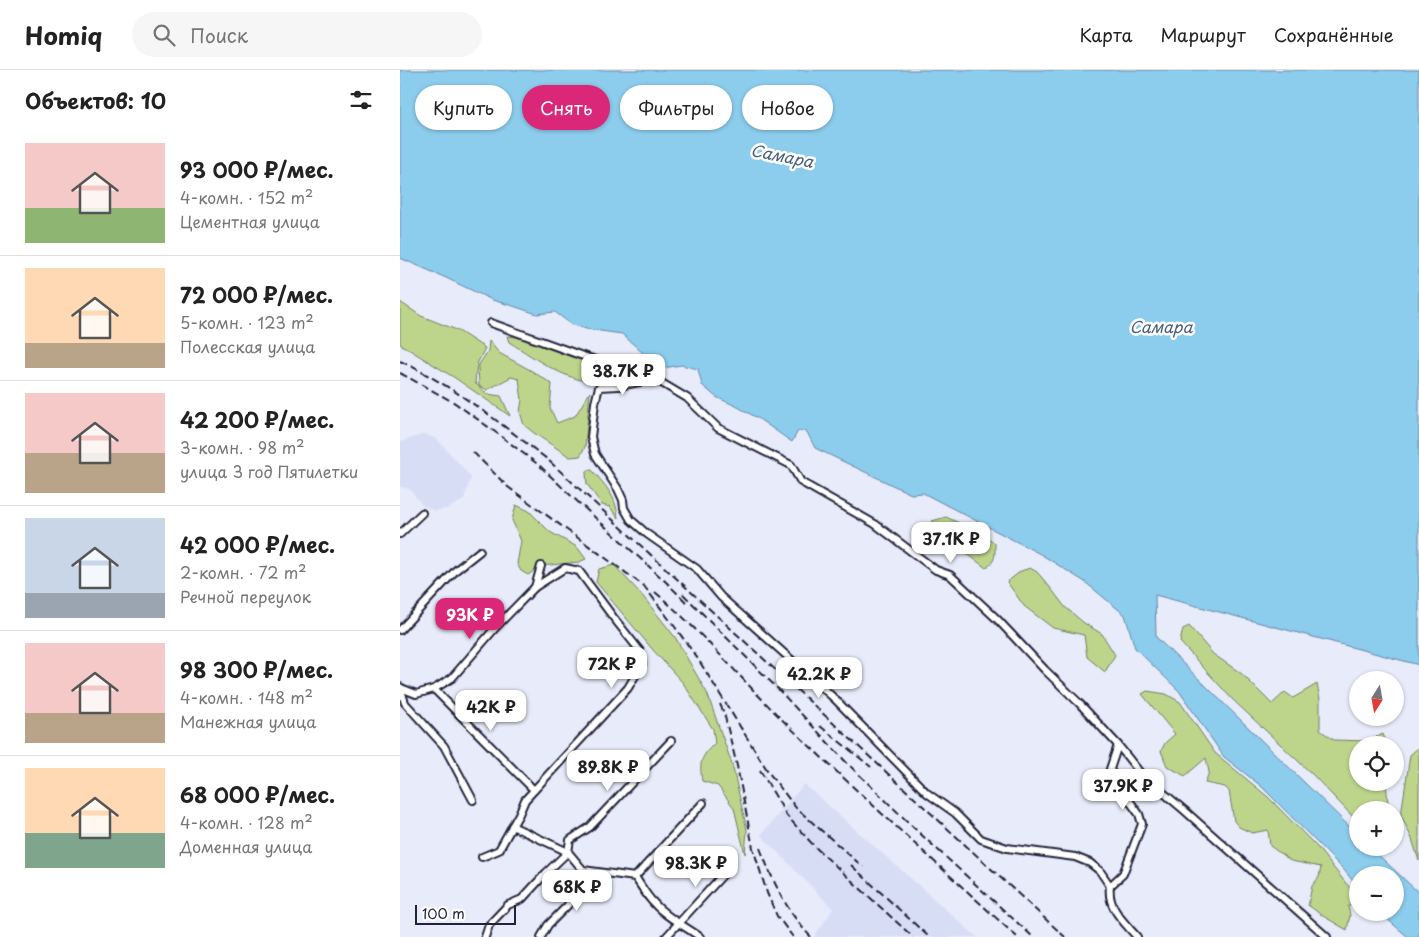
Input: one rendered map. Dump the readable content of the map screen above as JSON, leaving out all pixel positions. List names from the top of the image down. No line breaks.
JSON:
{"water":["Самара"],"scale_bar":"100 m","north":"bottom","page":{"header":"Homiq","search":"Поиск","nav":["Карта","Маршрут","Сохранённые"],"heading":"Объектов: 10","chip":["Купить","Снять","Фильтры","Новое"],"list":[{"name":"93 000 ₽/мес.","note":"4-комн. · 152 m² · Цементная улица"},{"name":"72 000 ₽/мес.","note":"5-комн. · 123 m² · Полесская улица"},{"name":"42 200 ₽/мес.","note":"3-комн. · 98 m² · улица 3 год Пятилетки"},{"name":"42 000 ₽/мес.","note":"2-комн. · 72 m² · Речной переулок"},{"name":"98 300 ₽/мес.","note":"4-комн. · 148 m² · Манежная улица"},{"name":"68 000 ₽/мес.","note":"4-комн. · 128 m² · Доменная улица"}],"price":["38.7K ₽","37.1K ₽","93K ₽","72K ₽","42.2K ₽","42K ₽","89.8K ₽","37.9K ₽","98.3K ₽","68K ₽"],"map_buttons":["+","−"],"scale":"100 m"}}
